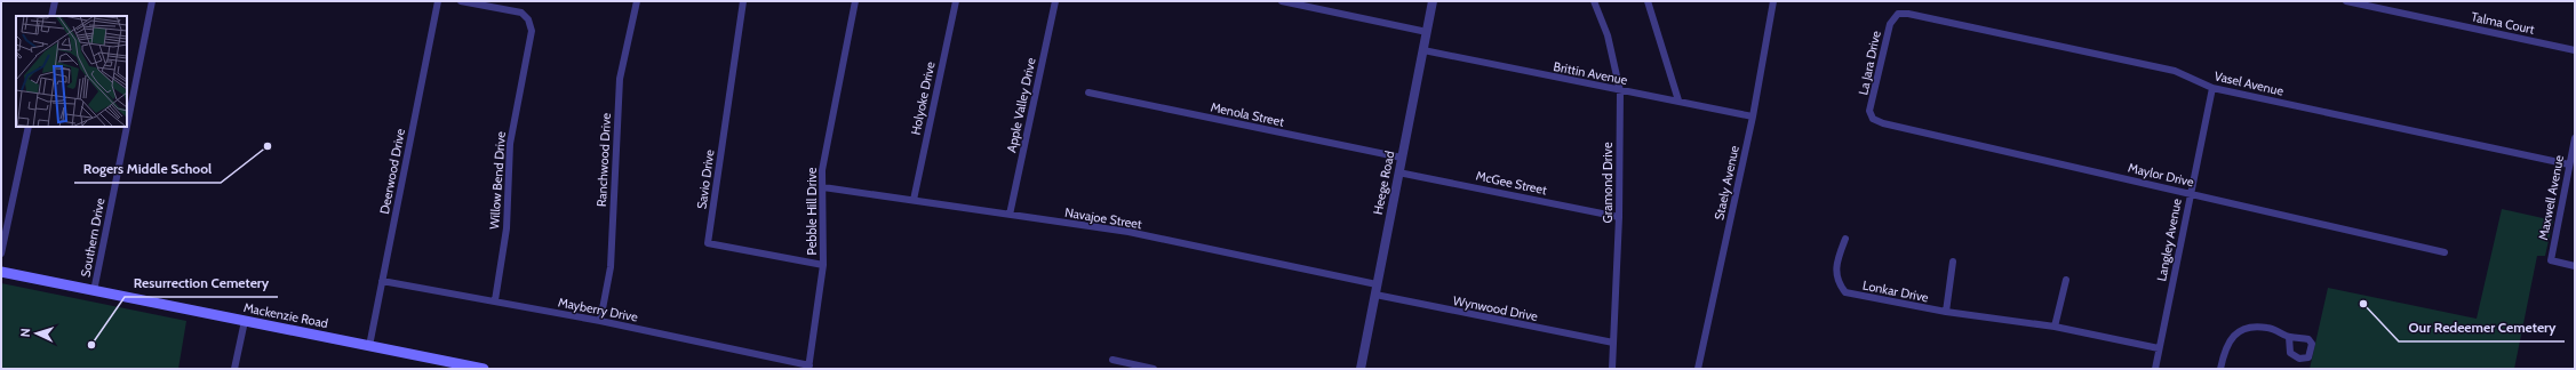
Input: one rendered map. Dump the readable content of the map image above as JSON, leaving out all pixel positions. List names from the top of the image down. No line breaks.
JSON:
{"streets":{"main road":["Mackenzie Road"],"street":["Talma Court","La Jara Drive","Brittin Avenue","Vasel Avenue","Holyoke Drive","Apple Valley Drive","Menola Street","Ranchwood Drive","Deerwood Drive","Maylor Drive","Savio Drive","Willow Bend Drive","Heege Road","McGee Street","Gramond Drive","Staely Avenue","Maxwell Avenue","Pebble Hill Drive","Navajoe Street","Southern Drive","Langley Avenue","Lonkar Drive","Wynwood Drive","Mayberry Drive"]},"crossings":[["La Jara Drive","Vasel Avenue"],["La Jara Drive","Maylor Drive"],["Brittin Avenue","Heege Road"],["Brittin Avenue","Gramond Drive"],["Brittin Avenue","Staely Avenue"],["Vasel Avenue","Maxwell Avenue"],["Vasel Avenue","Langley Avenue"],["Holyoke Drive","Navajoe Street"],["Apple Valley Drive","Navajoe Street"],["Menola Street","Heege Road"],["Ranchwood Drive","Mayberry Drive"],["Deerwood Drive","Mayberry Drive"],["Deerwood Drive","Mackenzie Road"],["Maylor Drive","Langley Avenue"],["Savio Drive","Pebble Hill Drive"],["Willow Bend Drive","Mayberry Drive"],["Heege Road","McGee Street"],["Heege Road","Navajoe Street"],["Heege Road","Wynwood Drive"],["McGee Street","Gramond Drive"],["Gramond Drive","Wynwood Drive"],["Pebble Hill Drive","Navajoe Street"],["Pebble Hill Drive","Mayberry Drive"],["Southern Drive","Mackenzie Road"],["Langley Avenue","Lonkar Drive"]],"places":["Rogers Middle School","Our Redeemer Cemetery","Resurrection Cemetery"],"north":"left"}
